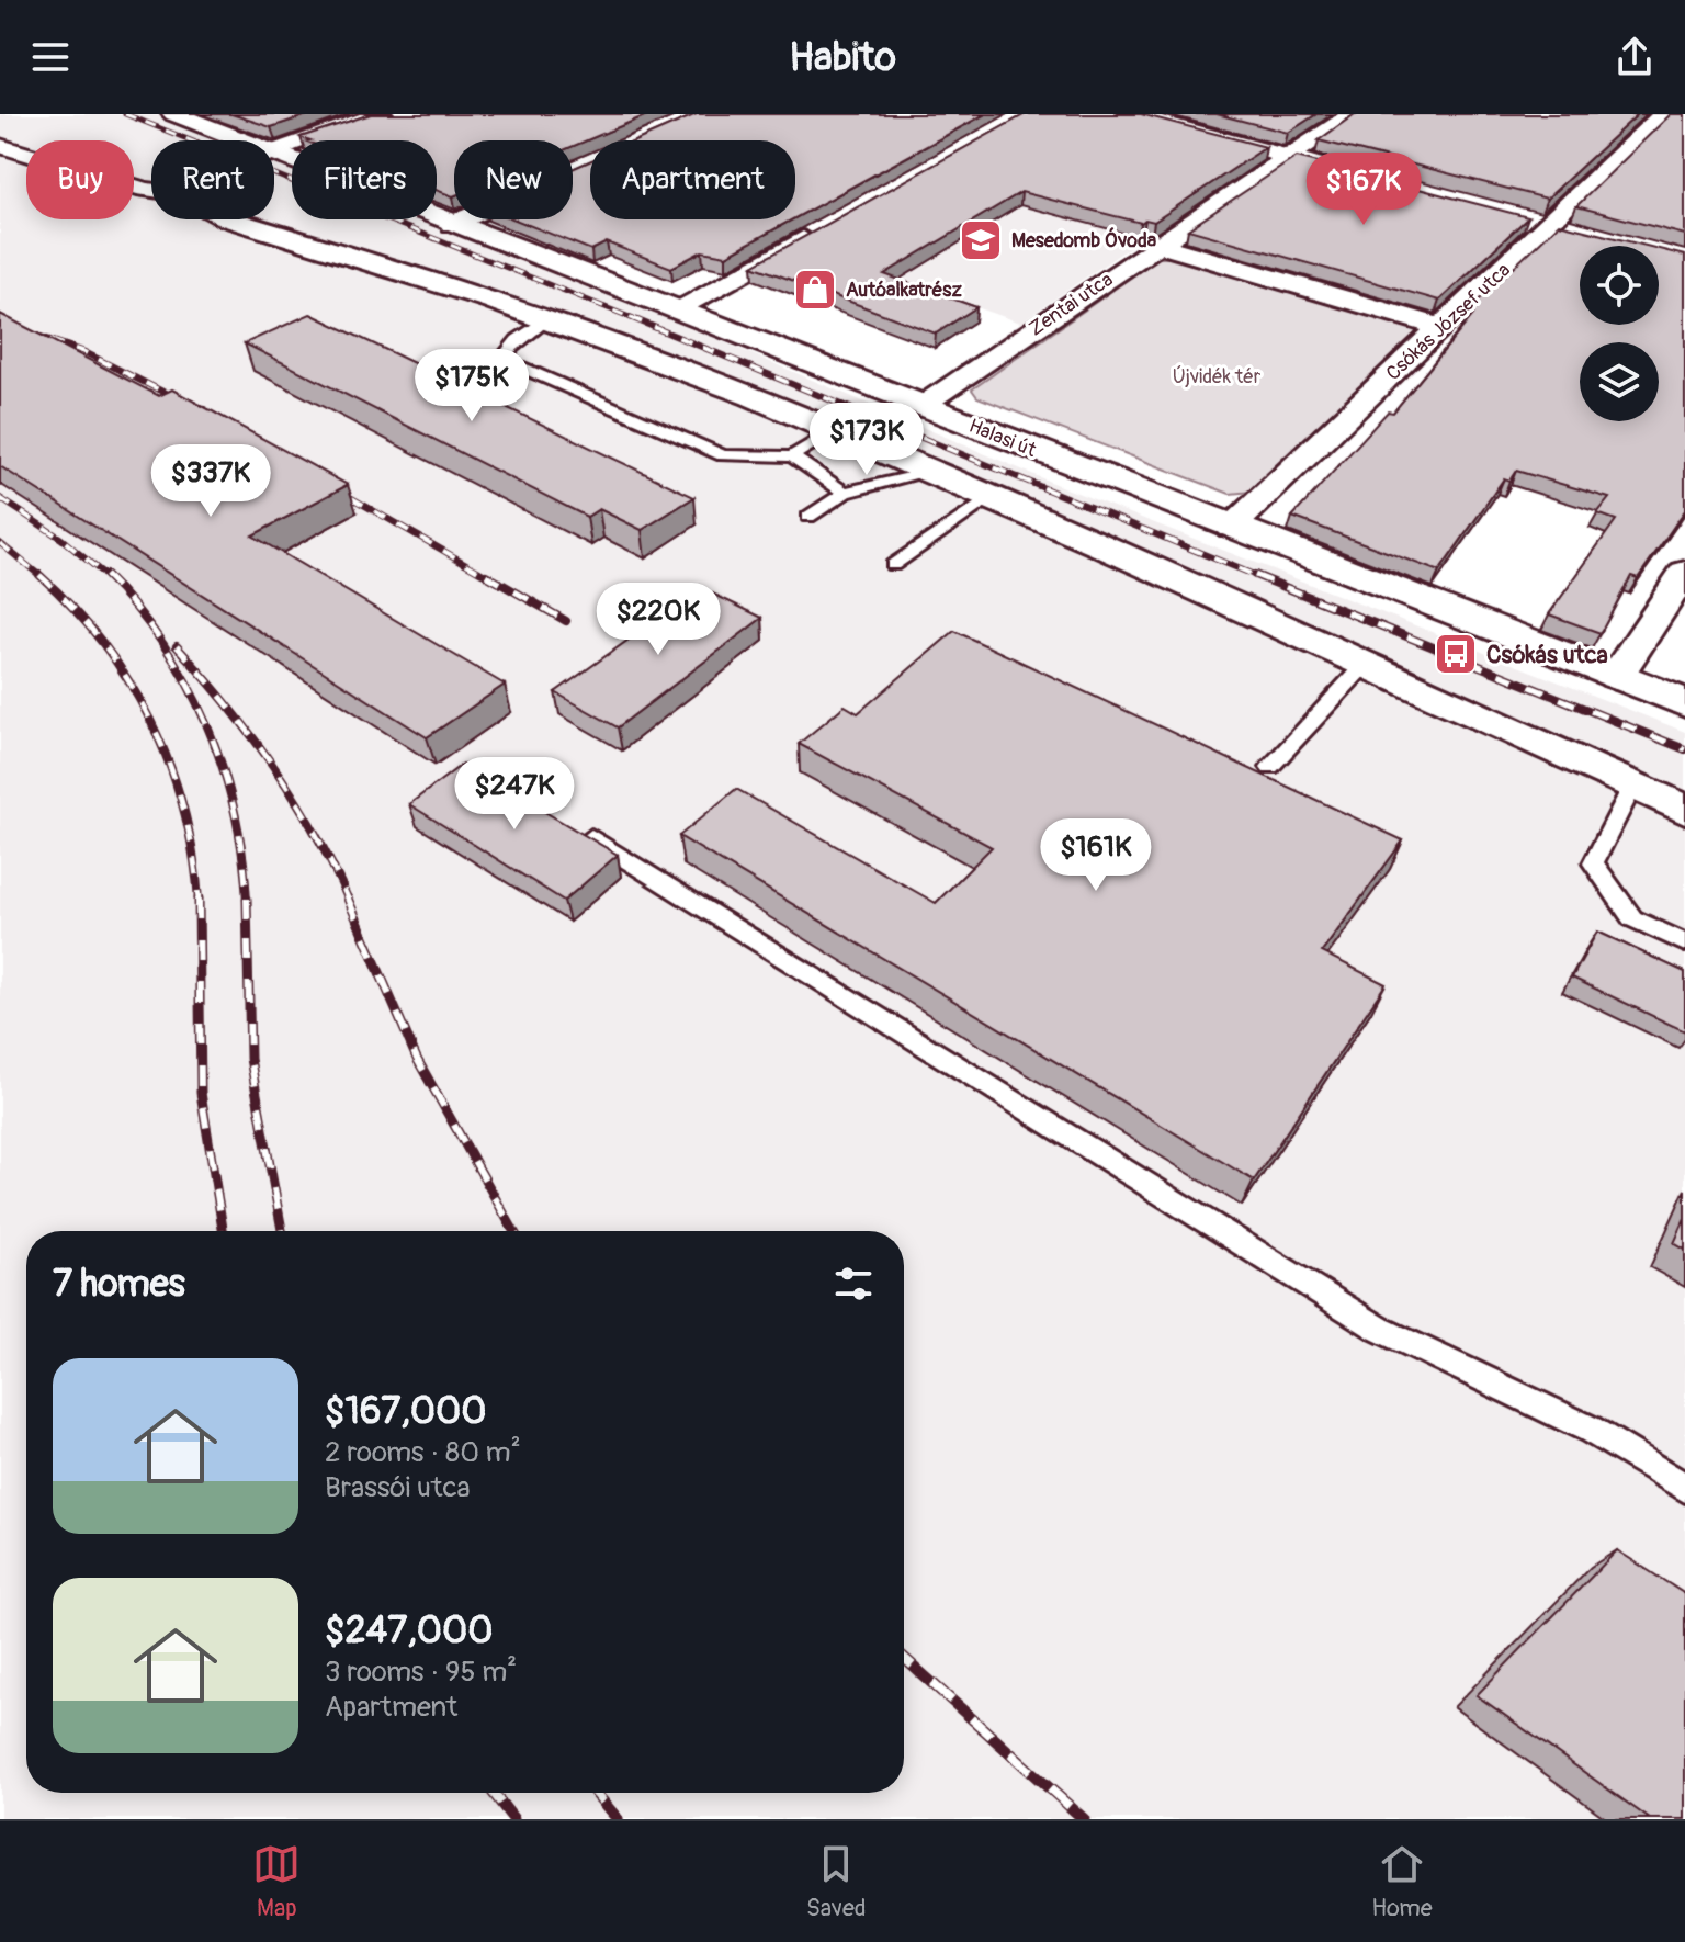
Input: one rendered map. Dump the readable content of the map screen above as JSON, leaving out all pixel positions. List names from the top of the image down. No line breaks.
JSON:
{"streets":{"main road":["Halasi út"],"street":["Zentai utca","Csókás József utca"]},"crossings":[["Zentai utca","Halasi út"],["Csókás József utca","Halasi út"]],"parks":["Újvidék tér"],"places":{"school or university":["Mesedomb Óvoda"],"shop":["Autóalkatrész"],"bus stop":["Csókás utca"]},"page":{"header":"Habito","chip":["Buy","Rent","Filters","New","Apartment"],"price":["$167K","$175K","$173K","$337K","$220K","$247K","$161K"],"heading":"7 homes","list":[{"name":"$167,000","note":"2 rooms · 80 m² · Brassói utca"},{"name":"$247,000","note":"3 rooms · 95 m² · Apartment"}],"tabs":["Map","Saved","Home"]}}
